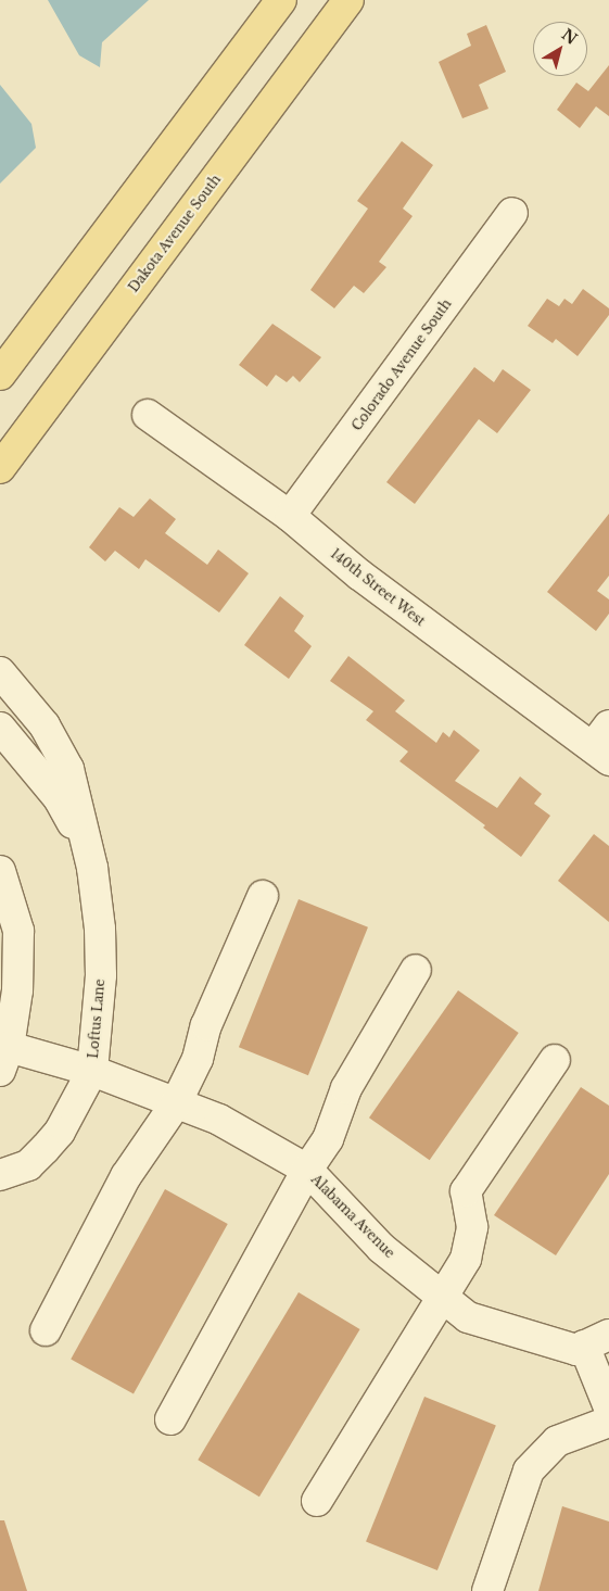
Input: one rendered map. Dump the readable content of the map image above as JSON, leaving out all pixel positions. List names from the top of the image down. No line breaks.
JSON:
{"streets":{"main road":["Dakota Avenue South"],"street":["Colorado Avenue South","140th Street West","Loftus Lane","Alabama Avenue"]},"crossings":[["Colorado Avenue South","140th Street West"],["Loftus Lane","Alabama Avenue"]],"north":"top right"}
